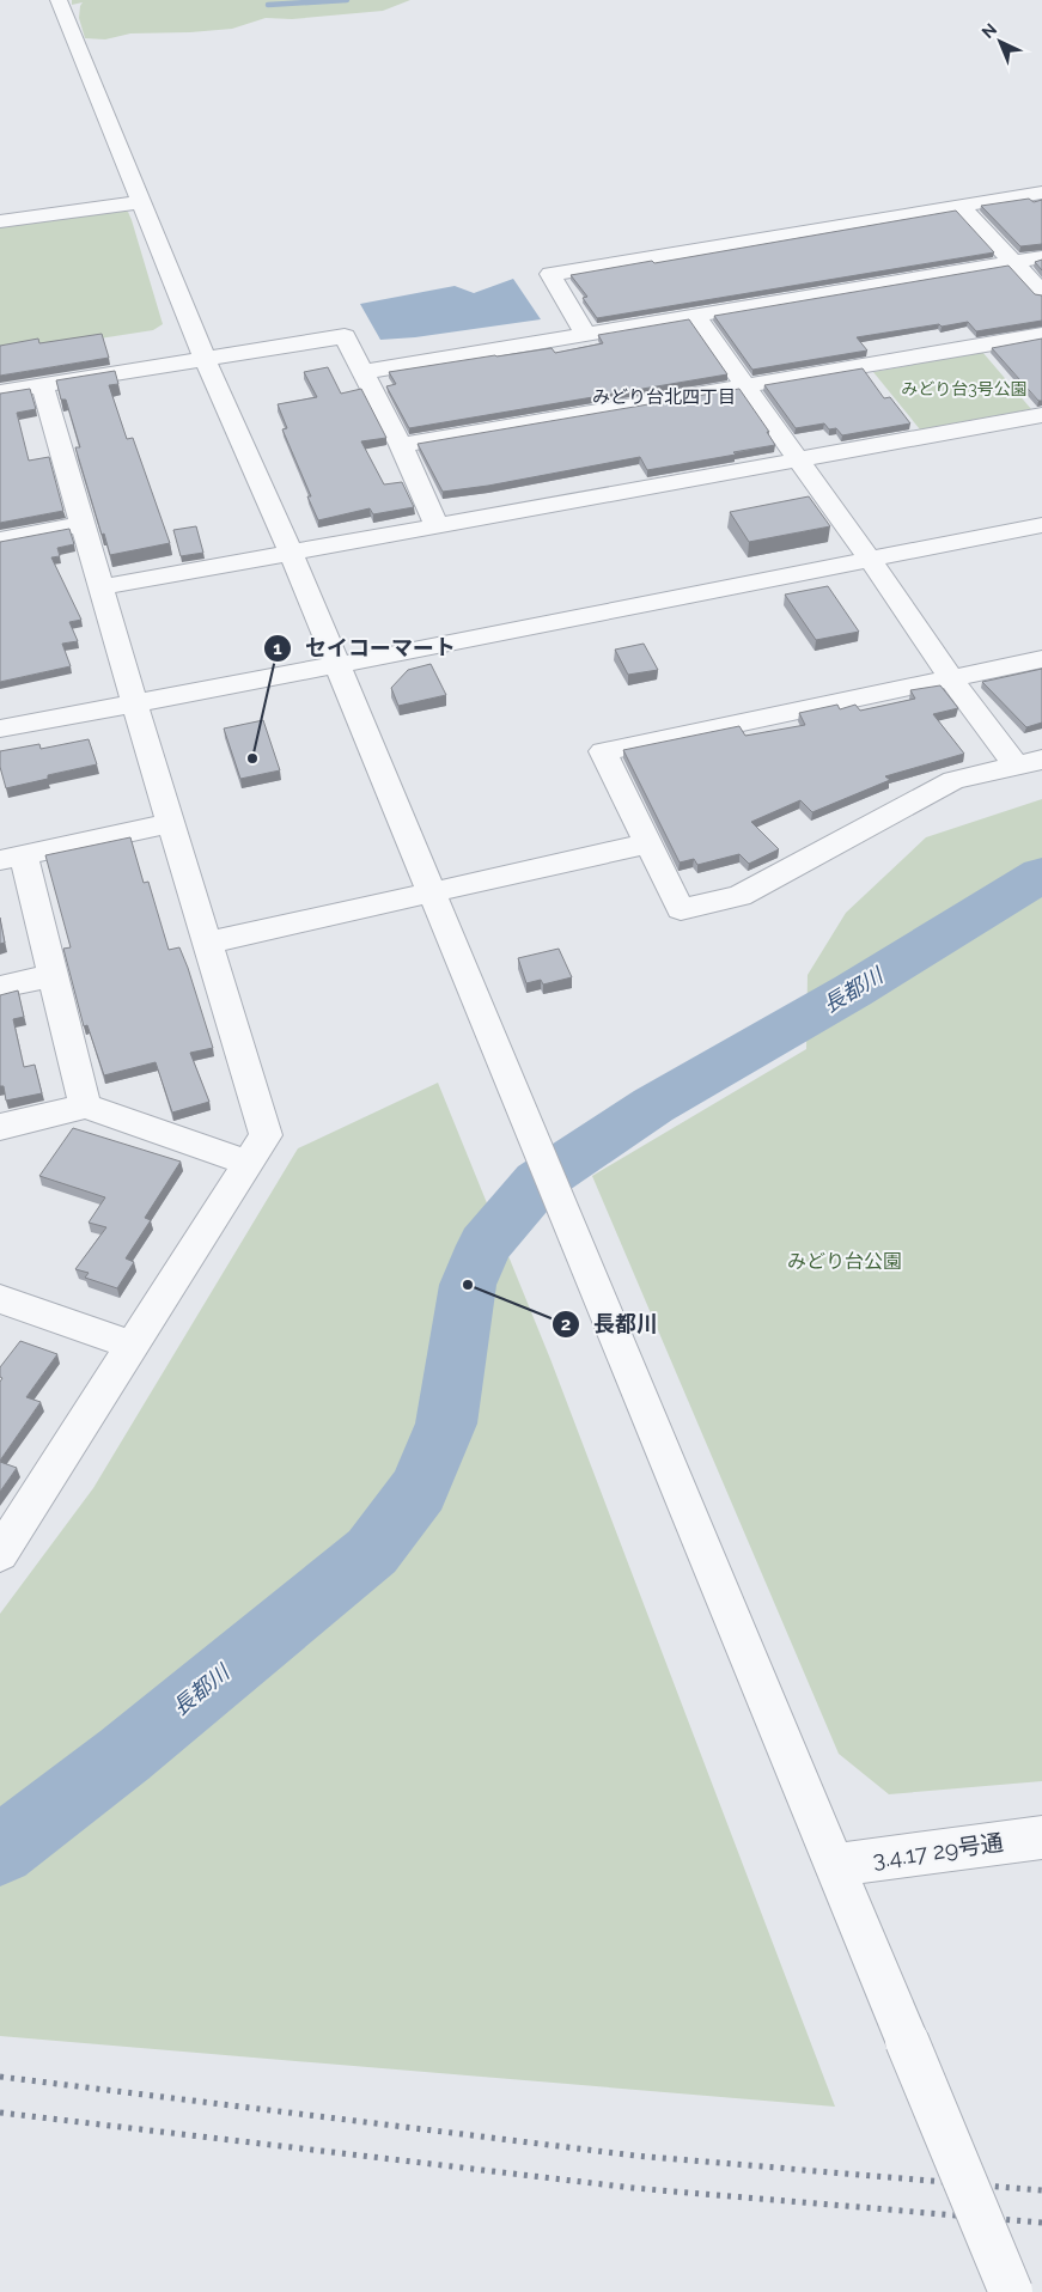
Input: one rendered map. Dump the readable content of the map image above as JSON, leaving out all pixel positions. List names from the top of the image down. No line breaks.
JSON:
{"streets":{"street":["3.4.17 29号通"]},"districts":["みどり台北四丁目"],"water":["長都川"],"parks":["みどり台3号公園","みどり台公園"],"places":["セイコーマート","長都川"],"north":"top left"}
